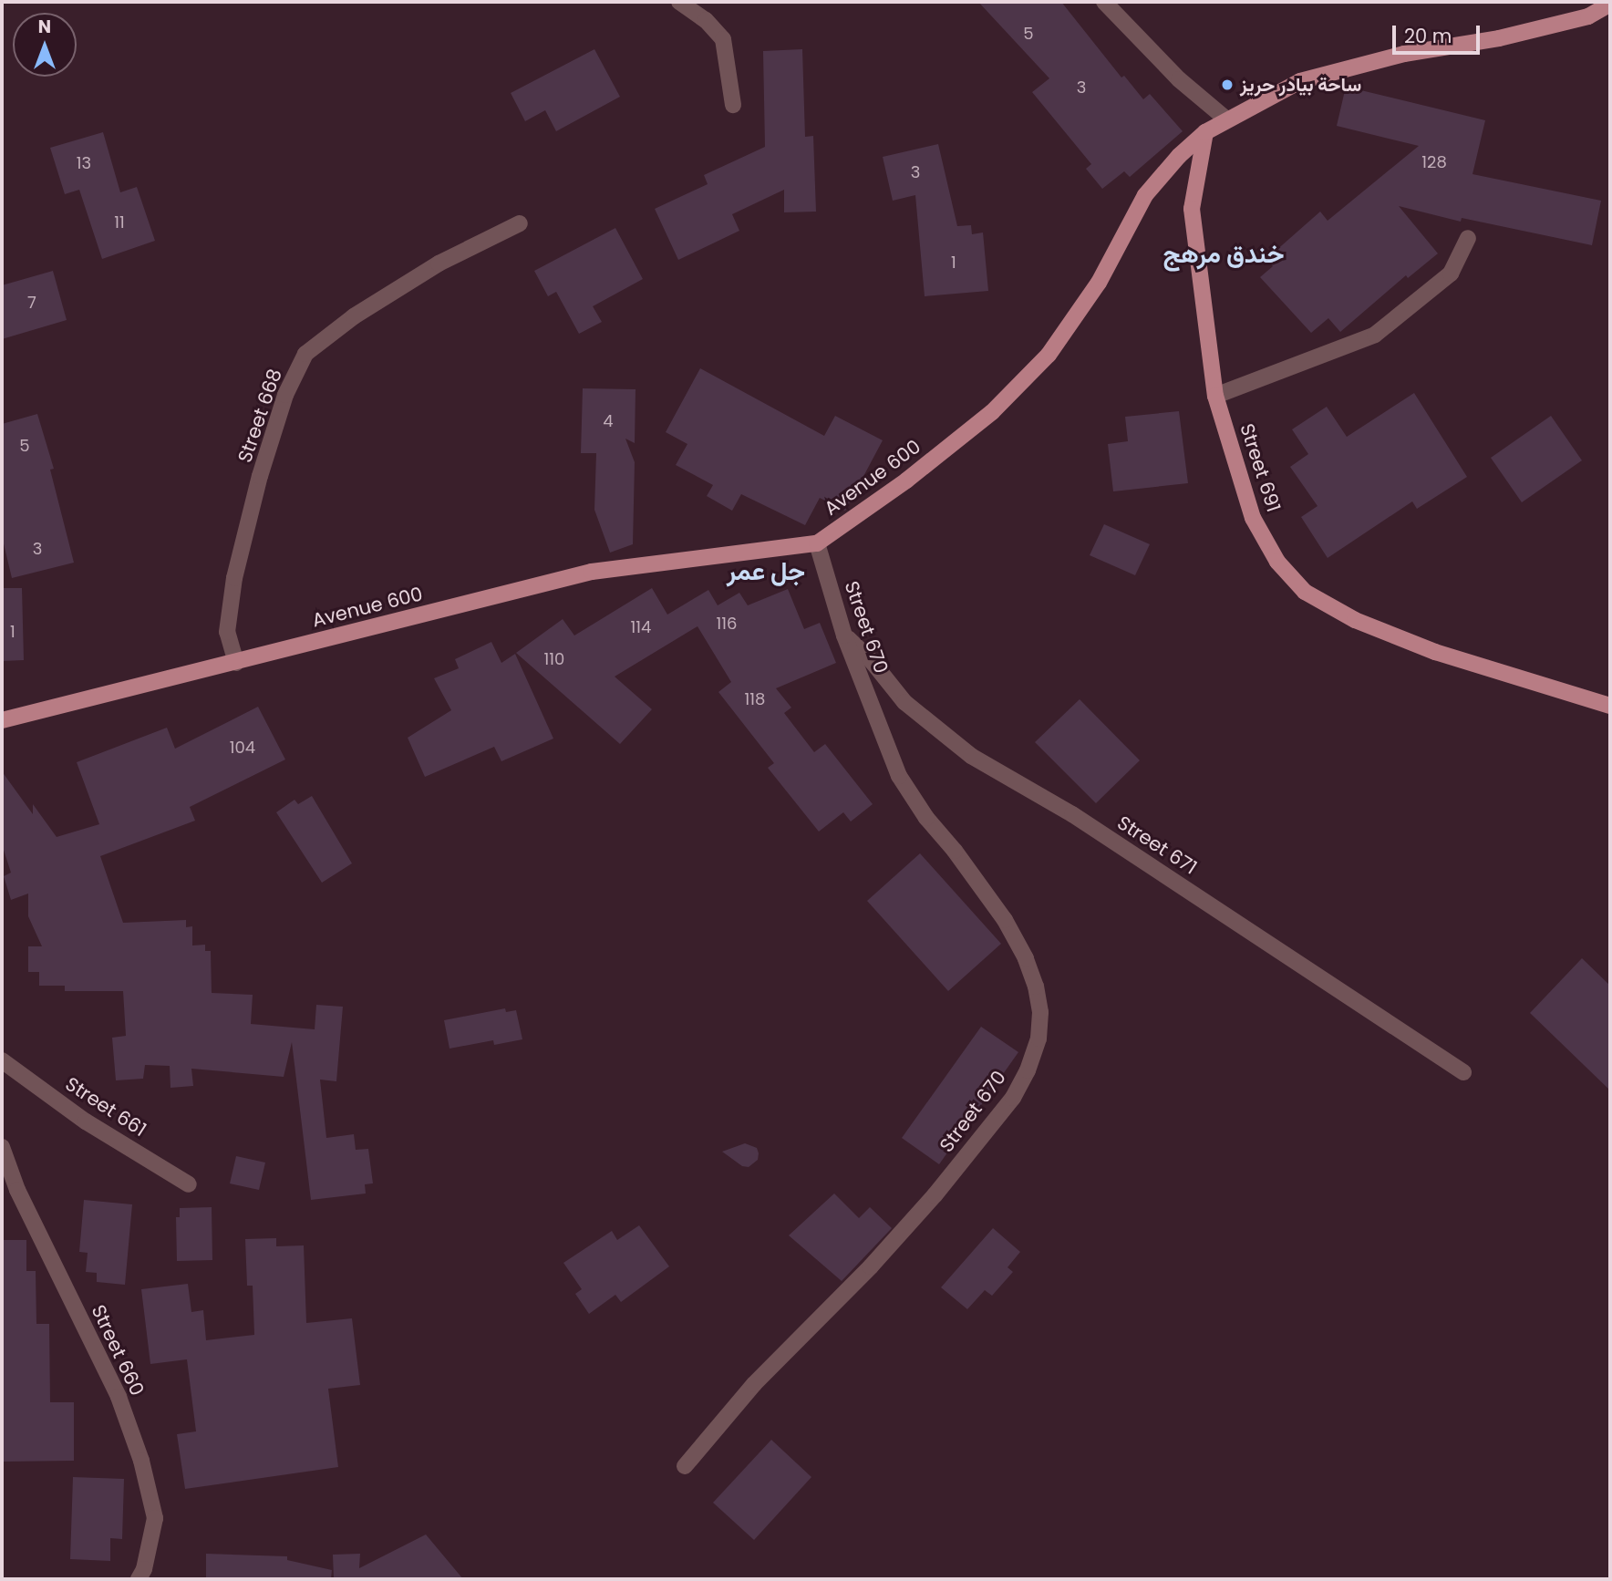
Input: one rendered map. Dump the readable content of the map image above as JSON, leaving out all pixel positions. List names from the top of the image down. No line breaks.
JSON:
{"streets":{"main road":["Street 691","Avenue 600"],"street":["Street 668","Street 670","Street 671","Street 661","Street 660"]},"crossings":[["Street 668","Avenue 600"],["Street 691","Avenue 600"],["Avenue 600","Street 670"],["Street 670","Street 671"]],"districts":["خندق مرهج","جل عمر"],"places":["ساحة بيادر حريز"],"house_numbers":["5","3","128","13","3","11","1","7","4","5","3","116","114","1","110","118","104"],"scale_bar":"20 m","north":"top"}
